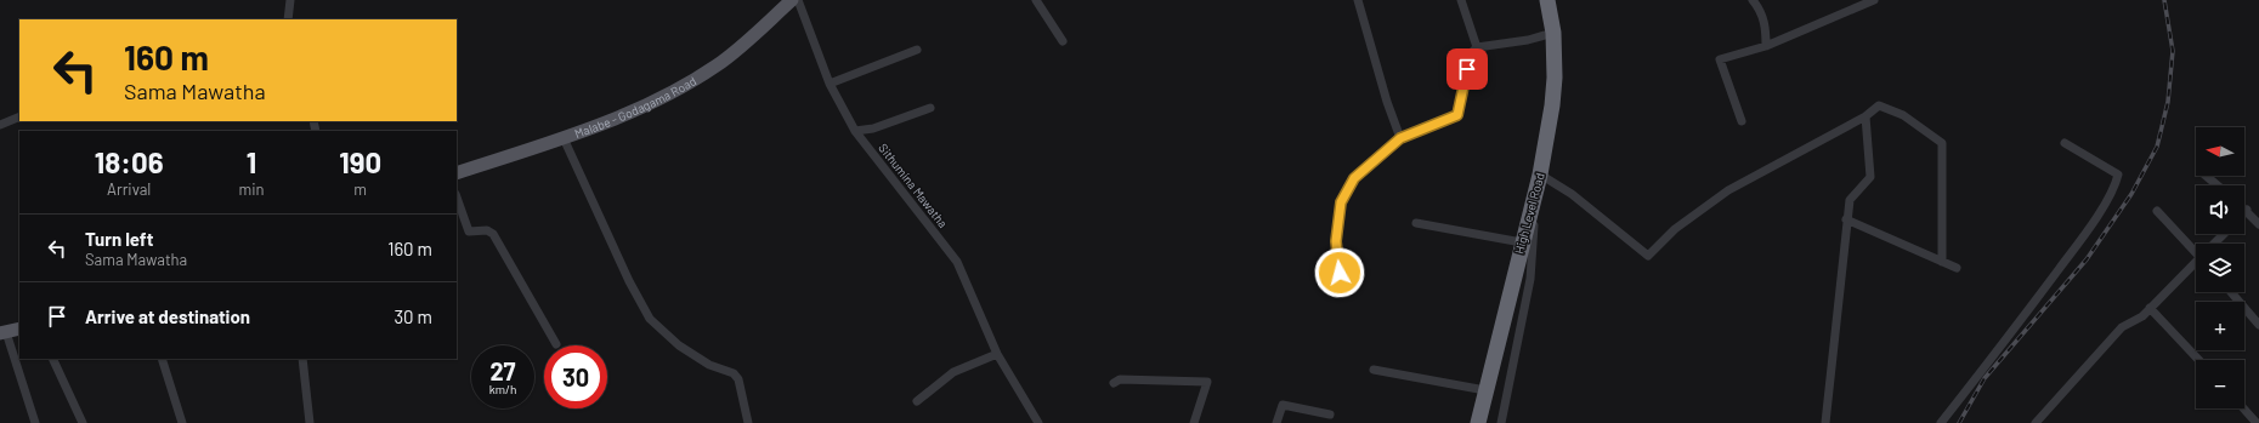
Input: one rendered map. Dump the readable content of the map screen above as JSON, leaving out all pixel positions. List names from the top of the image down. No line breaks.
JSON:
{"streets":{"highway":["High Level Road"],"main road":["Malabe - Godagama Road"],"street":["Sithumina Mawatha"]},"north":"left","page":{"turn":["160 m","Sama Mawatha"],"map_buttons":["+","−"],"eta":["18:06","Arrival","1","min","190","m"],"list":[{"name":"Turn left","note":"Sama Mawatha","value":"160 m"},{"name":"Arrive at destination","value":"30 m"}],"speed":"27 km/h","limit":"30"}}
